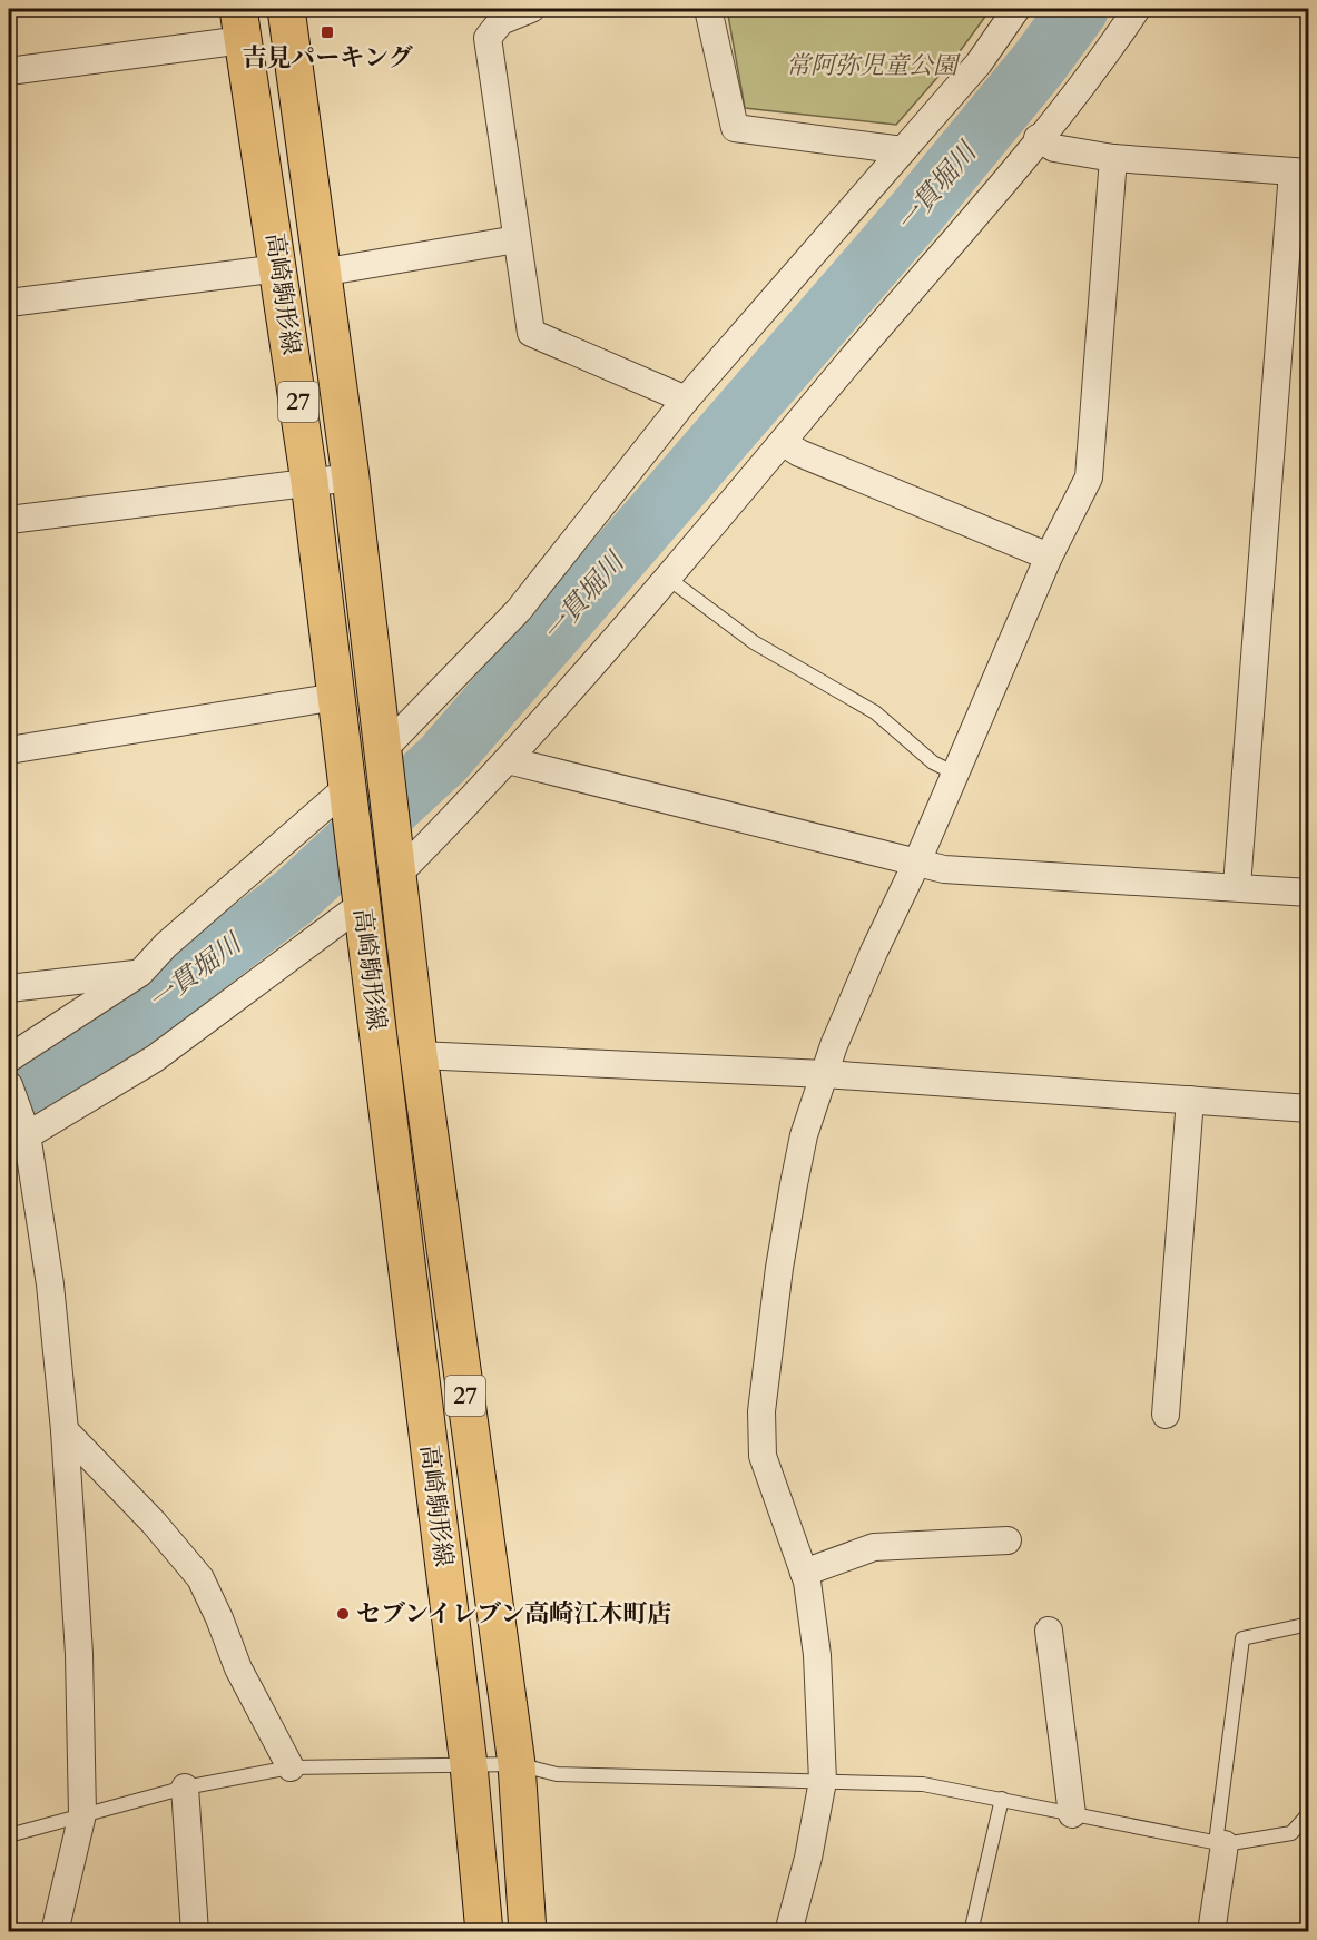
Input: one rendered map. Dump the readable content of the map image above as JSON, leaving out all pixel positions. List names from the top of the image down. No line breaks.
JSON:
{"streets":{"main road":["高崎駒形線","27"]},"water":["一貫堀川"],"parks":["常阿弥児童公園"],"places":{"transit":["吉見パーキング"],"other":["セブンイレブン高崎江木町店"]}}
